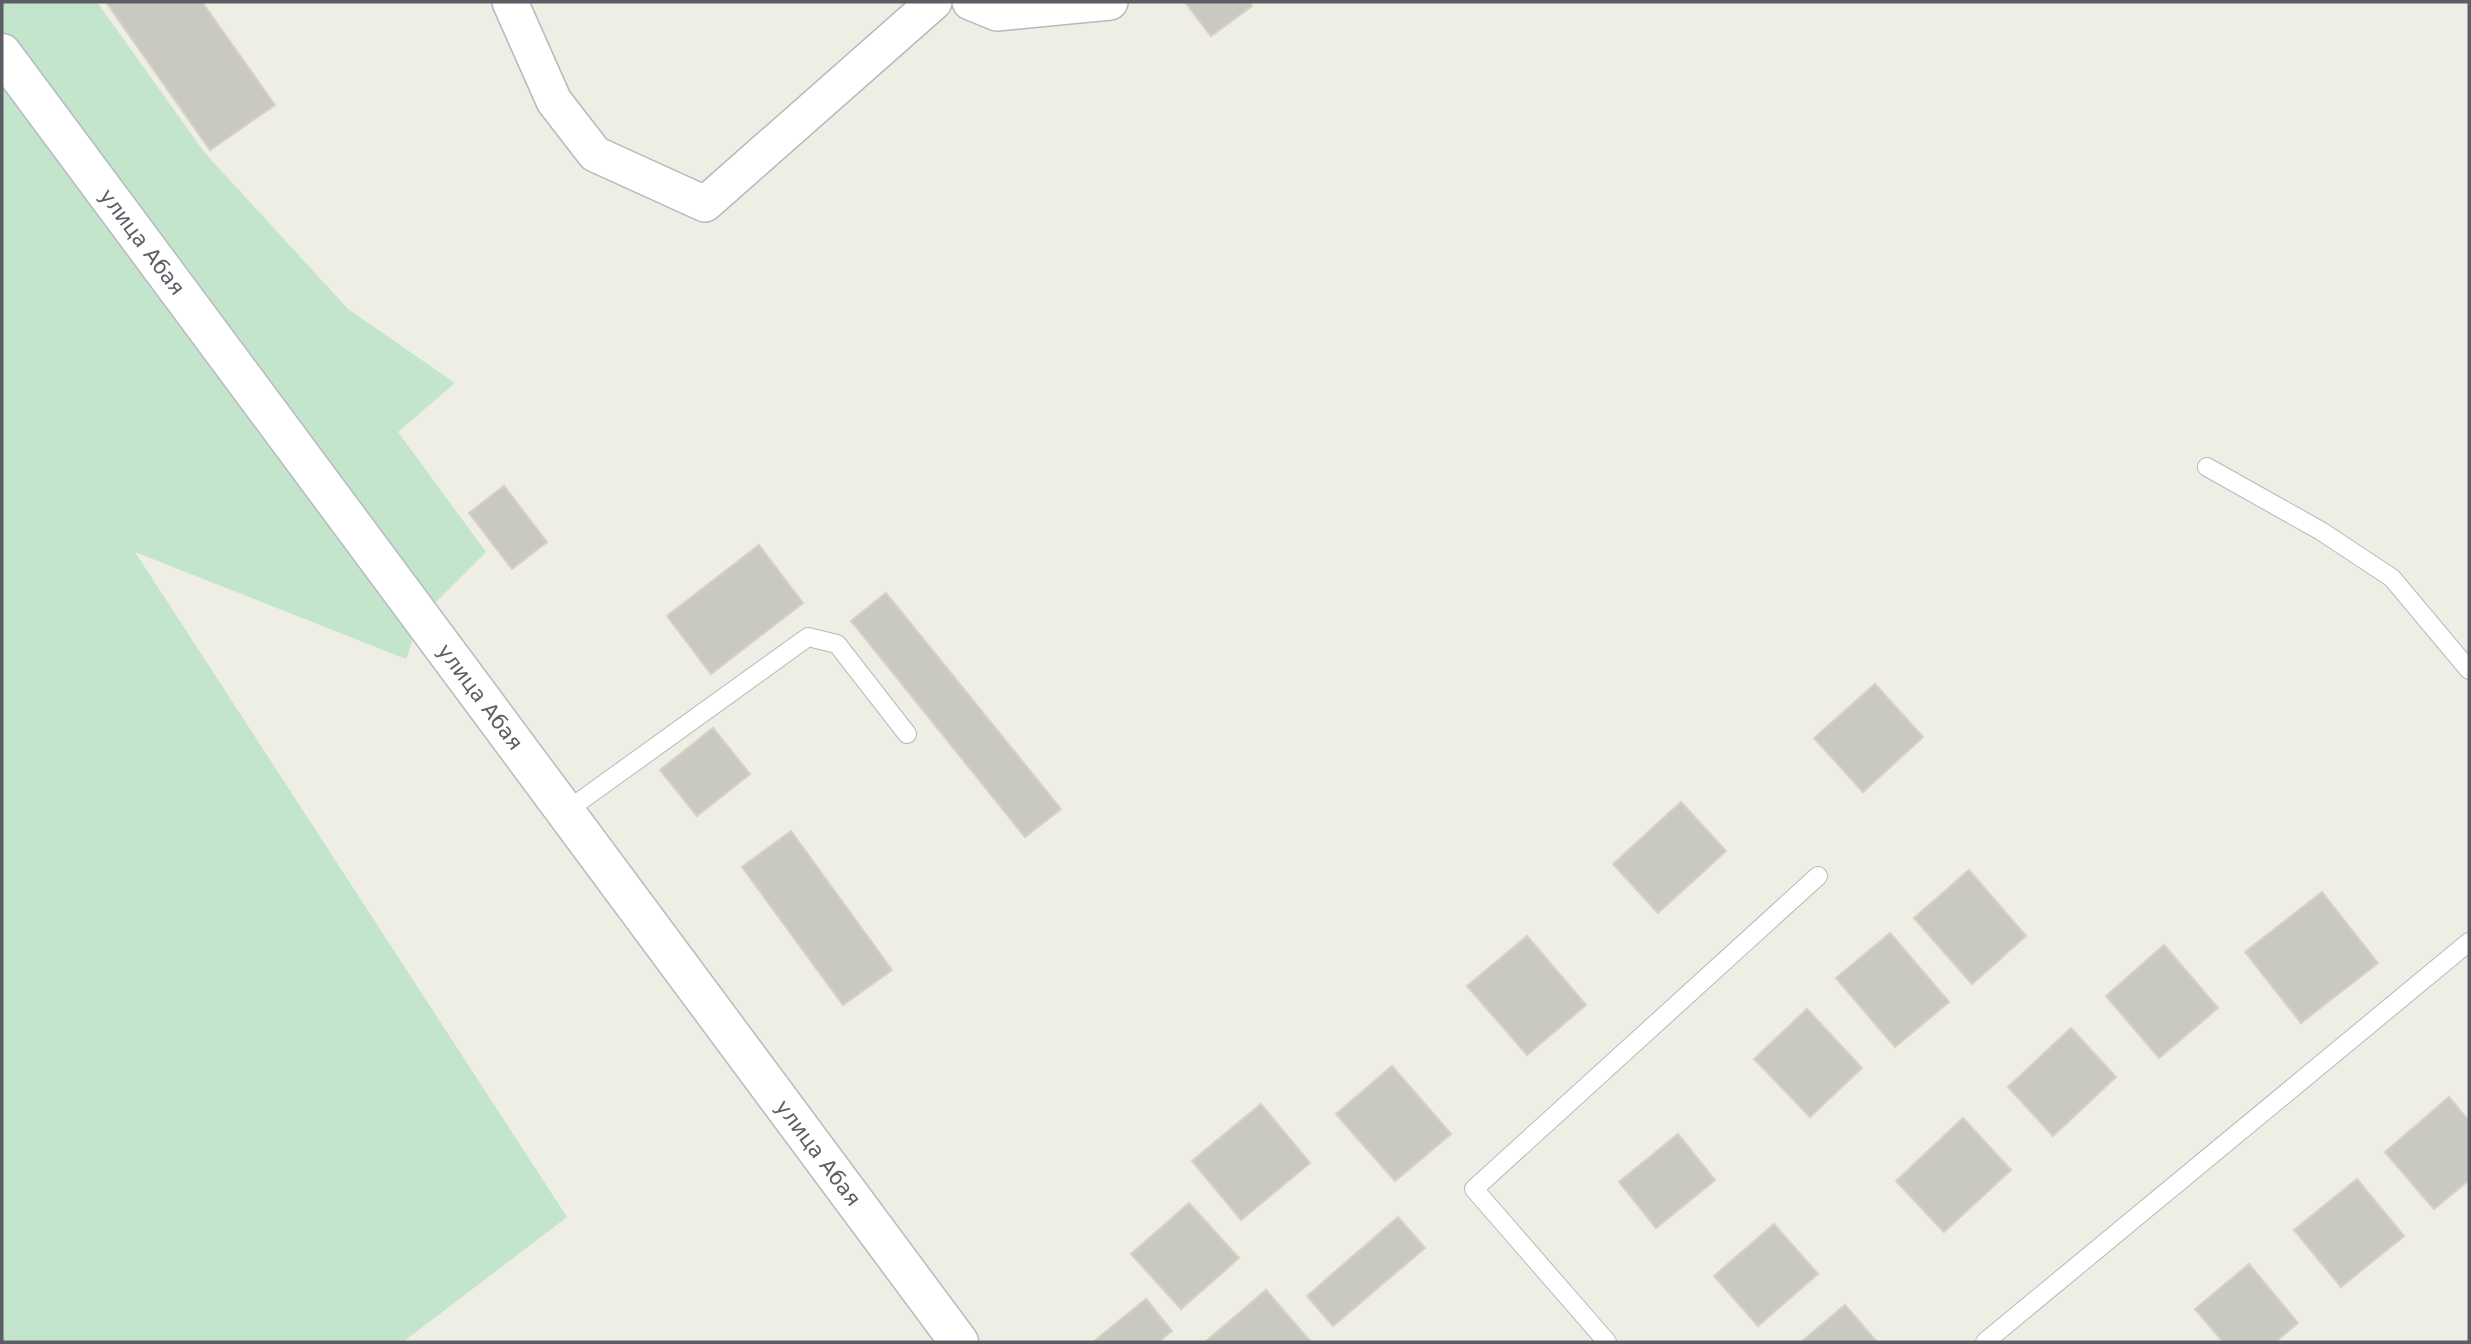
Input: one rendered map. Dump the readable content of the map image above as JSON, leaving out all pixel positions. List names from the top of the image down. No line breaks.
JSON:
{"streets":{"main road":["улица Абая"]}}
